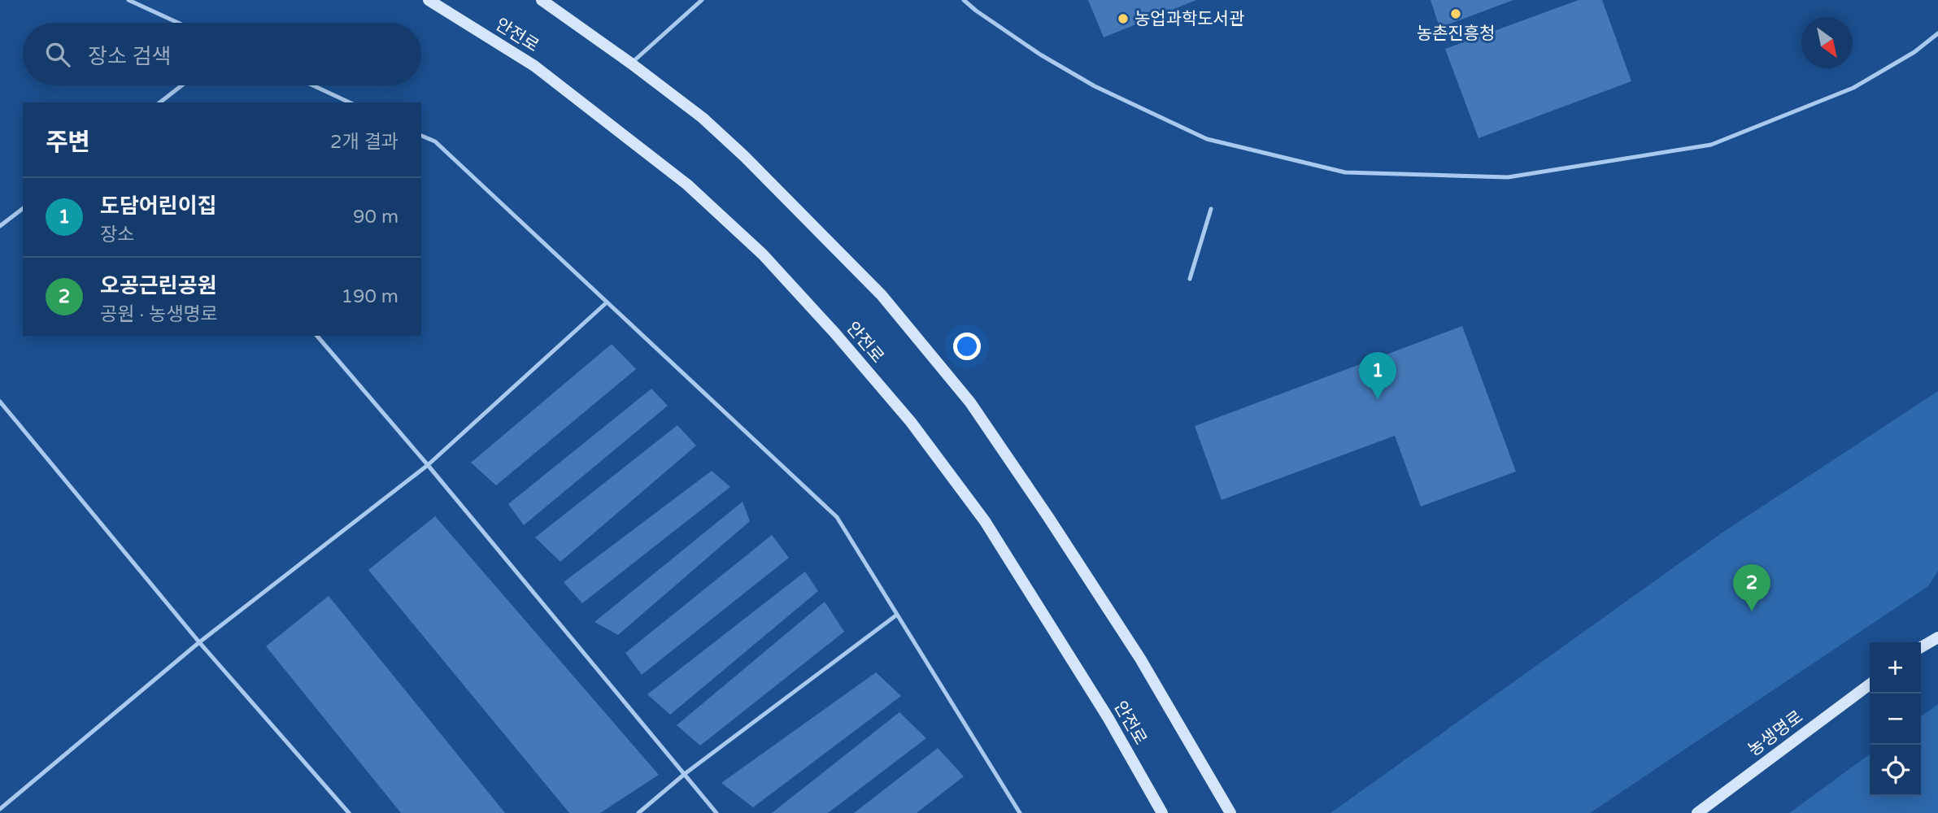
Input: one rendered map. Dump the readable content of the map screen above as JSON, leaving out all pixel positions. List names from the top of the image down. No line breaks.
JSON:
{"streets":{"street":["안전로","농생명로"]},"places":["농촌진흥청","농업과학도서관"],"north":"bottom right","page":{"search":"장소 검색","heading":["주변","2개 결과"],"list":[{"mark":"1","name":"도담어린이집","note":"장소","value":"90 m"},{"mark":"2","name":"오공근린공원","note":"공원 · 농생명로","value":"190 m"}],"pins":["1","2"],"map_buttons":["+","−"]}}
